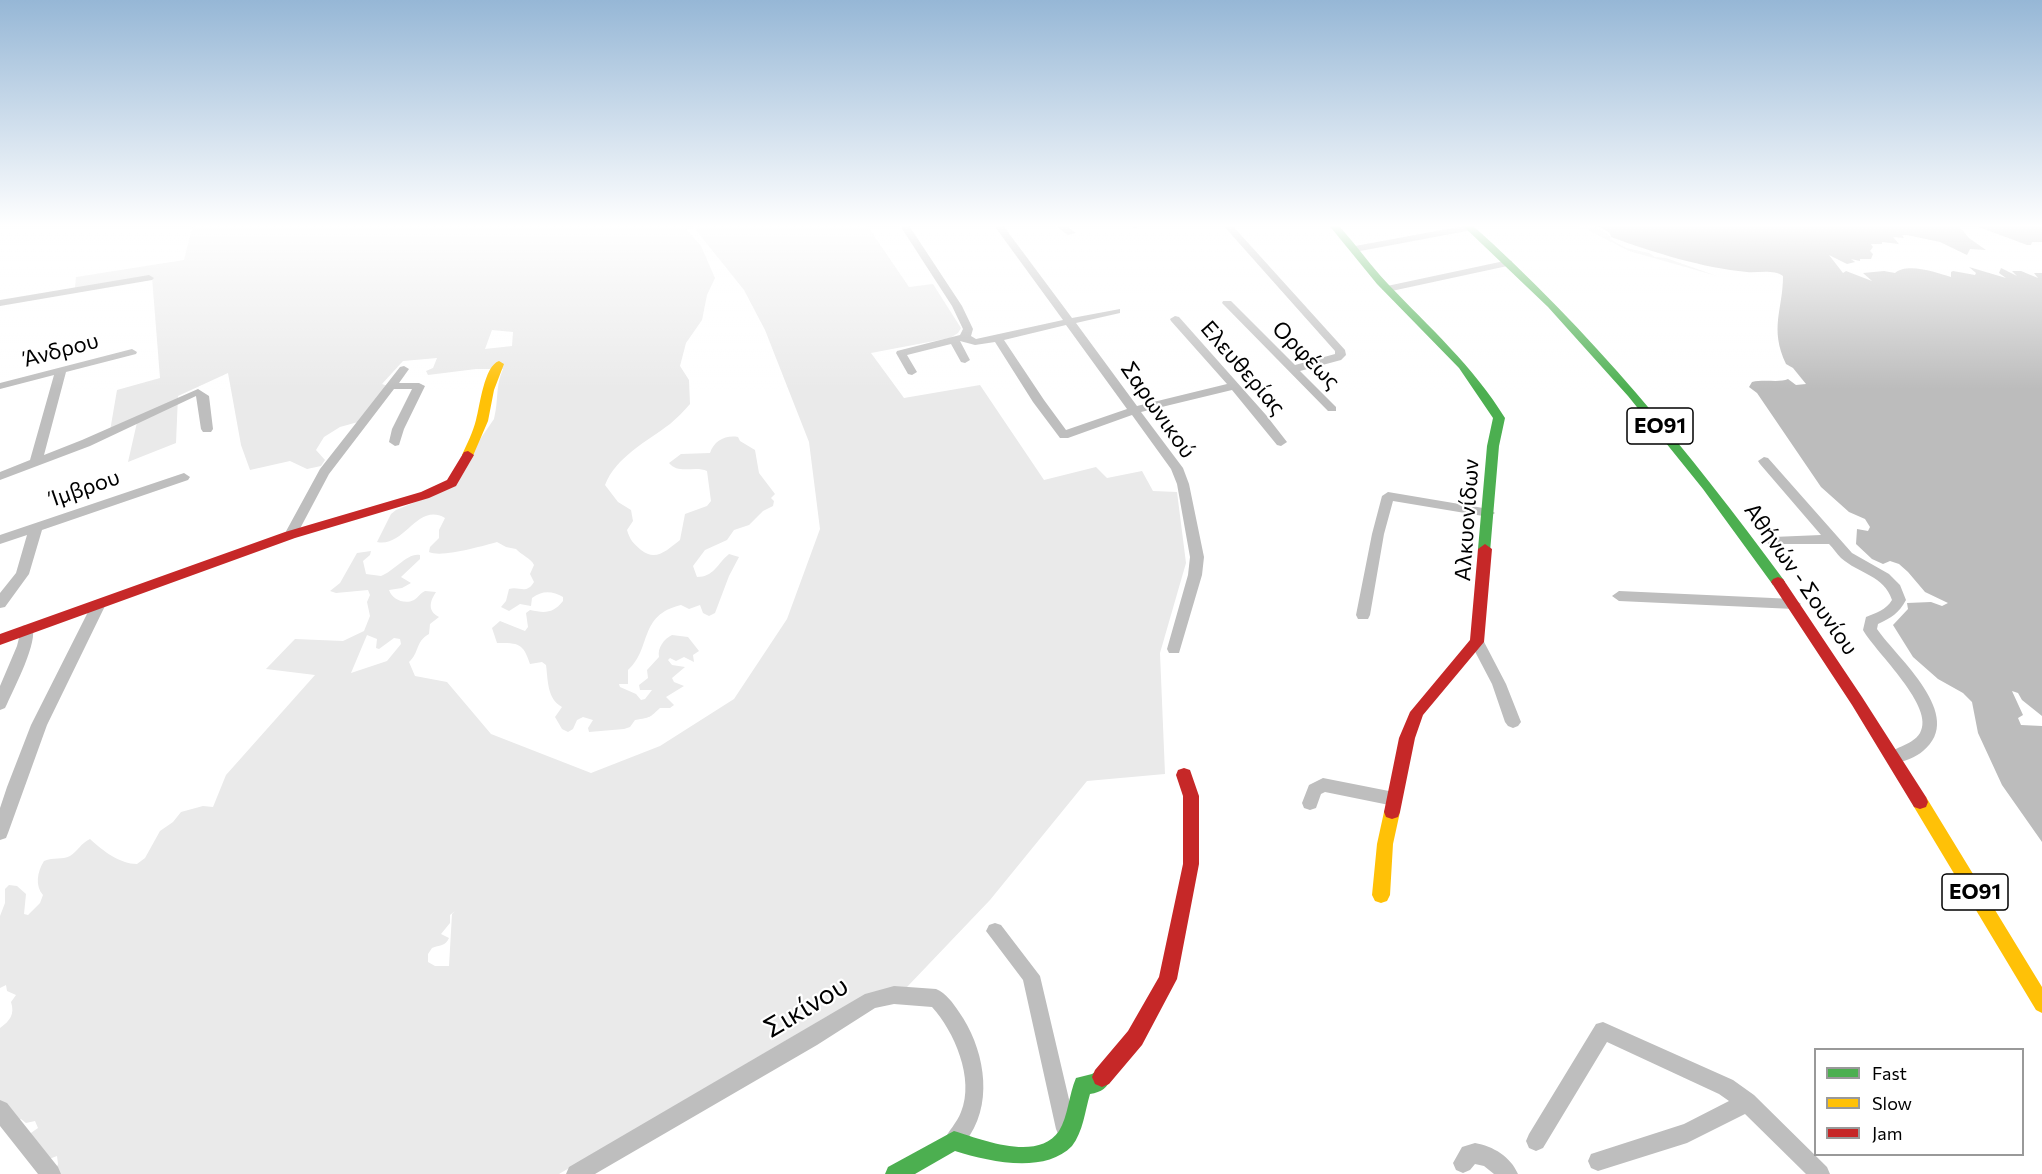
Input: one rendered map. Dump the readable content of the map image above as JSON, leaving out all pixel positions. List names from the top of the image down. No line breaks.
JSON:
{"streets":{"street":["Άνδρου","Ορφέως","Ελευθερίας","Σαρωνικού","ΕΟ91","Ίμβρου","Αλκυονίδων","Αθήνών - Σουνίου","Σικίνου"]},"legend":["Fast","Slow","Jam"]}
